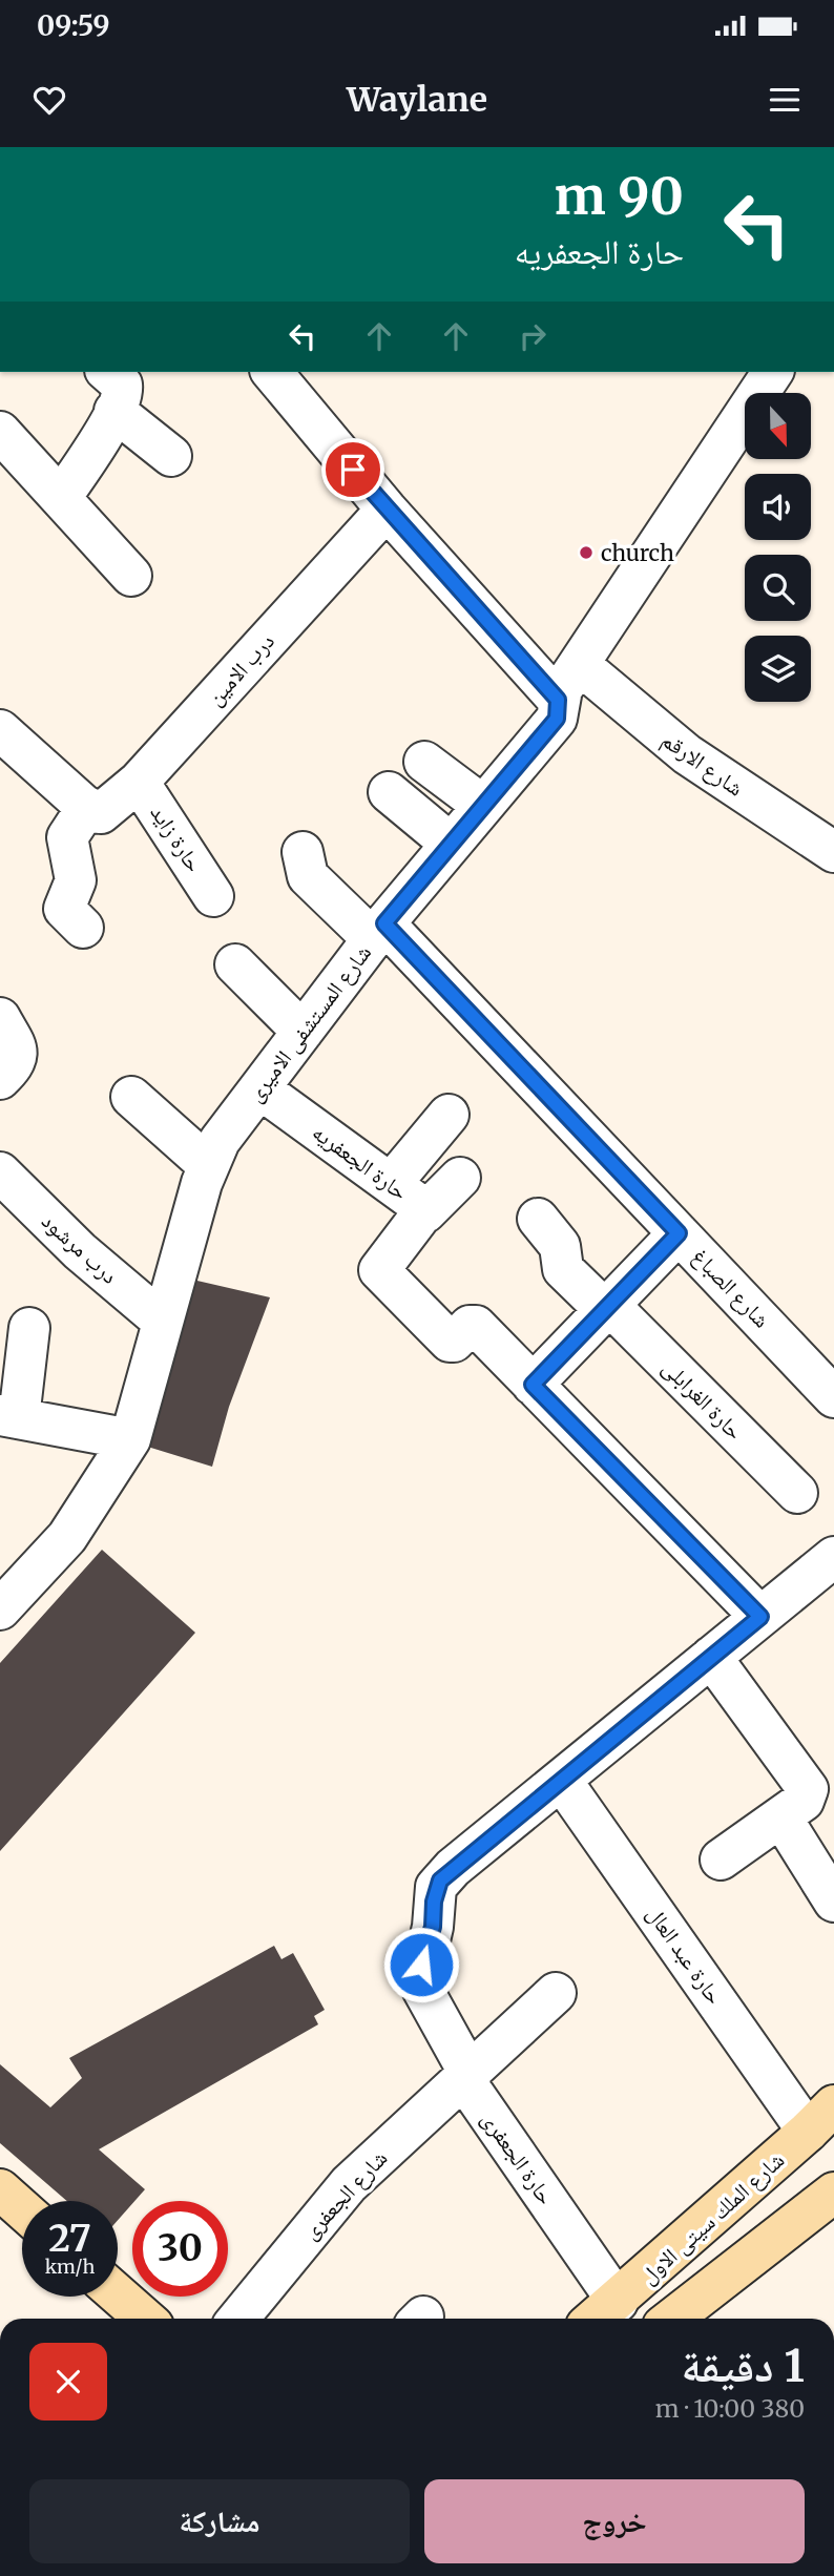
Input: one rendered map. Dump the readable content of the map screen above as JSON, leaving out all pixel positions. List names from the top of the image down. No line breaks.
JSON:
{"streets":{"main road":["شارع الملك سيتى الاول"],"street":["درب الامين","شارع الارقم","حارة زايد","شارع المستشفى الاميرى","حارة الجعفريه","درب مرشود","شارع الصباغ","حارة الغرابلى","حارة عبد العال","حارة الجعفرى","شارع الجعفرى"]},"crossings":[["درب الامين","حارة زايد"],["شارع الارقم","شارع المستشفى الاميرى"],["شارع المستشفى الاميرى","حارة الجعفريه"],["شارع المستشفى الاميرى","درب مرشود"],["شارع المستشفى الاميرى","شارع الصباغ"],["حارة الجعفريه","حارة الجعفرى"],["حارة عبد العال","حارة الجعفرى"],["حارة عبد العال","شارع الملك سيتى الاول"],["حارة الجعفرى","شارع الجعفرى"],["حارة الجعفرى","شارع الملك سيتى الاول"]],"places":["church"],"north":"bottom","page":{"status":"09:59","header":"Waylane","turn":["90 m","حارة الجعفريه"],"speed":"27 km/h","limit":"30","heading":["1 دقيقة","380 m · 10:00"],"buttons":["خروج","مشاركة"]}}
